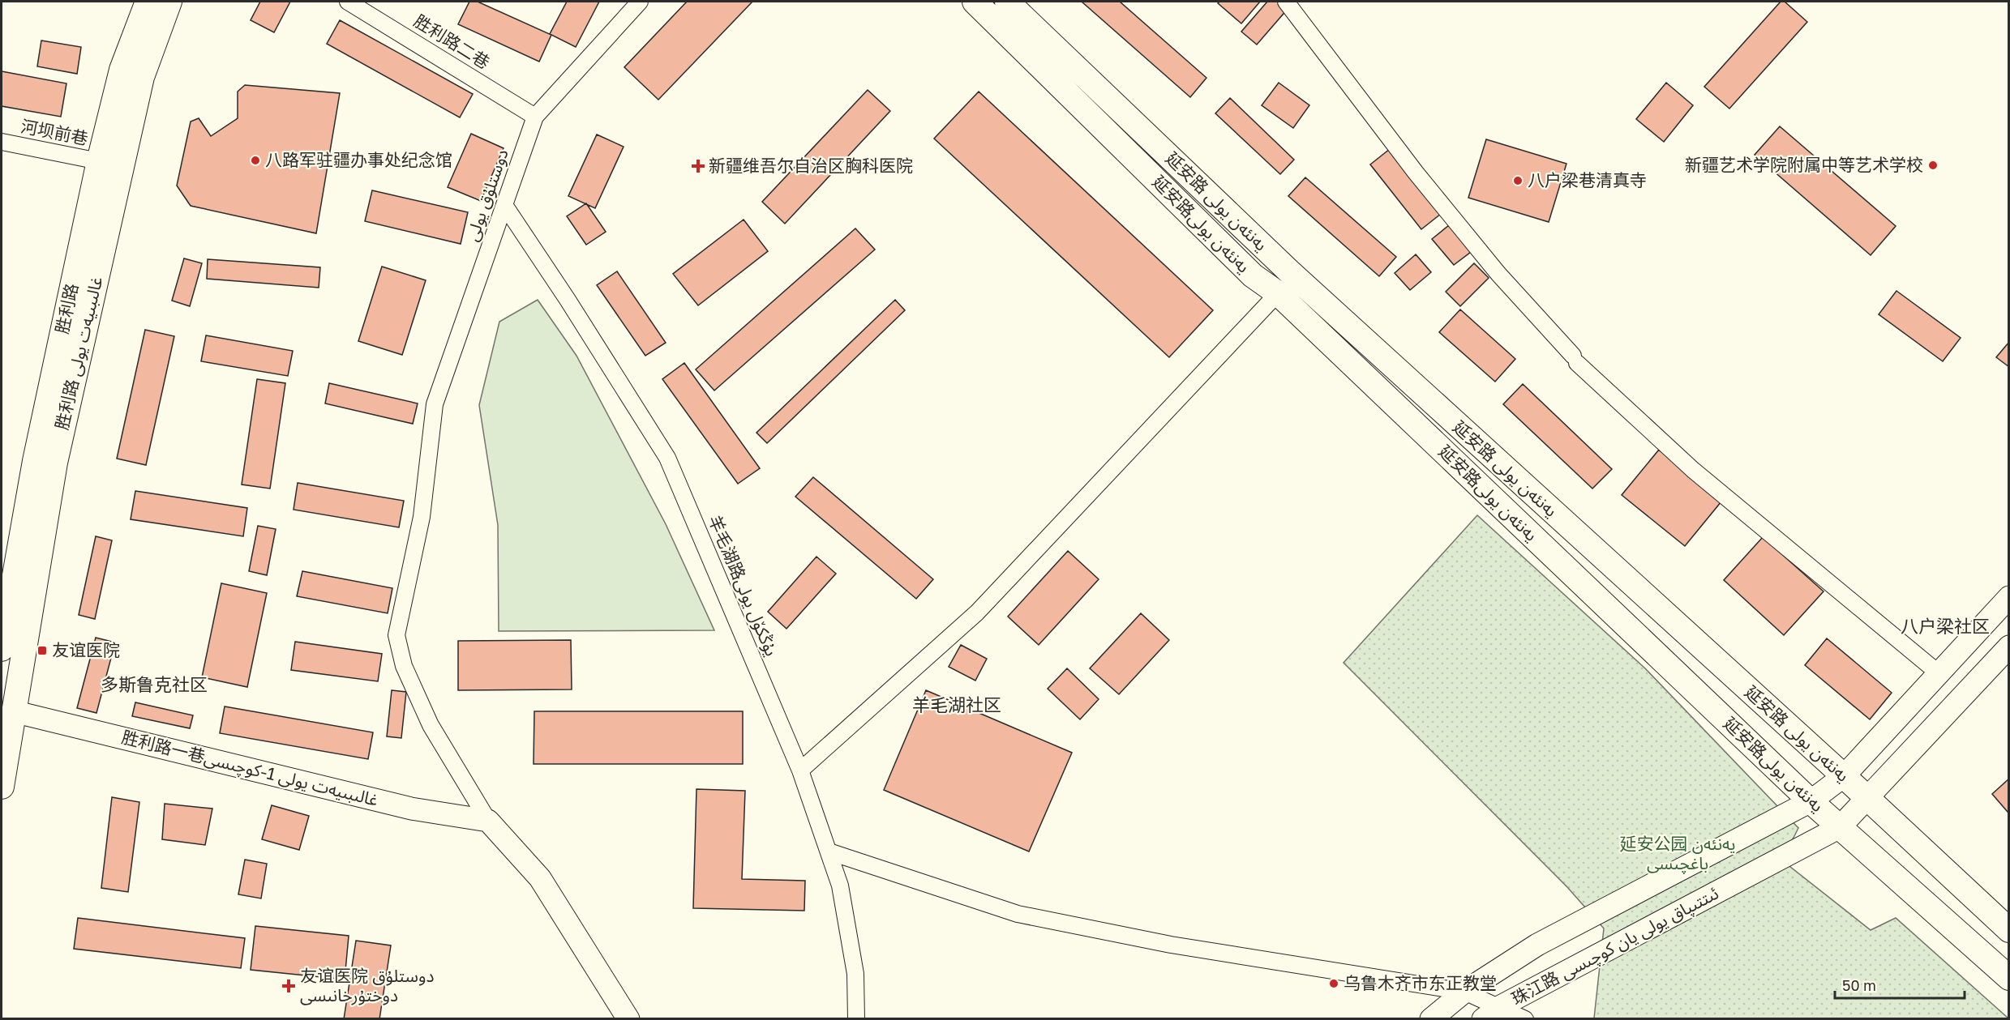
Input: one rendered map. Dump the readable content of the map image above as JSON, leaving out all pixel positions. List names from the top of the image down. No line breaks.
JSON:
{"streets":{"main road":["延安路 يەنئەن يولى","延安路يەنئەن يولى","胜利路","胜利路 غالىبىيەت يولى"],"street":["胜利路二巷","河坝前巷","دوستلۇق يولى","羊毛湖路يۇڭكۆل يولى","胜利路一巷غالىبىيەت يولى 1-كوچىسى","珠江路 ئىتتىپاق يولى يان كوچىسى"]},"crossings":[["胜利路二巷","دوستلۇق يولى"],["河坝前巷","胜利路"],["دوستلۇق يولى","羊毛湖路يۇڭكۆل يولى"],["دوستلۇق يولى","胜利路一巷غالىبىيەت يولى 1-كوچىسى"],["延安路 يەنئەن يولى","珠江路 ئىتتىپاق يولى يان كوچىسى"],["延安路يەنئەن يولى","珠江路 ئىتتىپاق يولى يان كوچىسى"],["胜利路 غالىبىيەت يولى","胜利路一巷غالىبىيەت يولى 1-كوچىسى"]],"districts":["八户梁社区","多斯鲁克社区","羊毛湖社区"],"parks":["延安公园 يەنئەن باغچىسى"],"places":{"other":["八路军驻疆办事处纪念馆","新疆艺术学院附属中等艺术学校","八户梁巷清真寺","乌鲁木齐市东正教堂"],"health":["新疆维吾尔自治区胸科医院","友谊医院 دوستلۇق دوختۇرخانىسى"],"transit":["友谊医院"]},"scale_bar":"50 m"}
